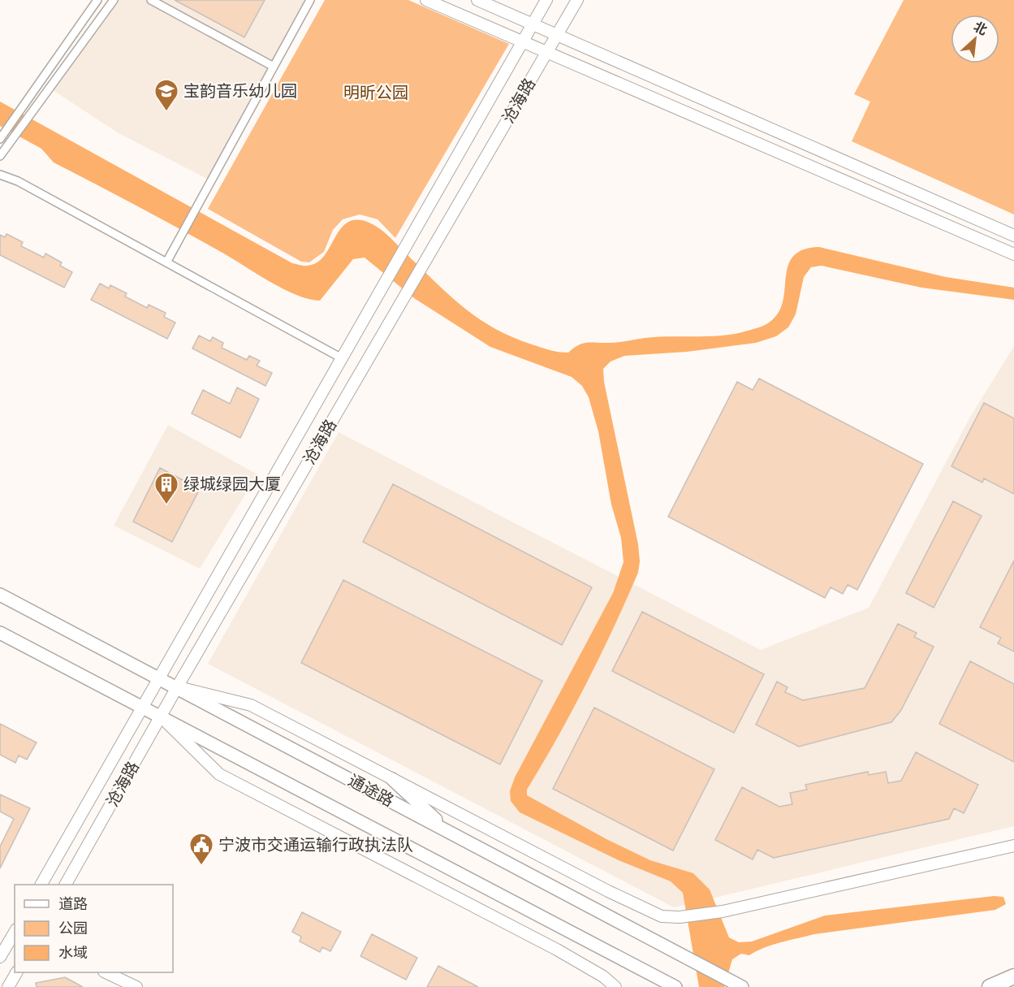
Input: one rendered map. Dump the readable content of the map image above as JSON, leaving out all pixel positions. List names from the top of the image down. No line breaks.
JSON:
{"streets":{"main road":["沧海路","通途路"]},"crossings":[["沧海路","通途路"]],"parks":["明昕公园"],"places":{"school or university":["宝韵音乐幼儿园"],"building":["绿城绿园大厦"],"public building":["宁波市交通运输行政执法队"]},"legend":["道路","公园","水域"],"north":"top right"}
